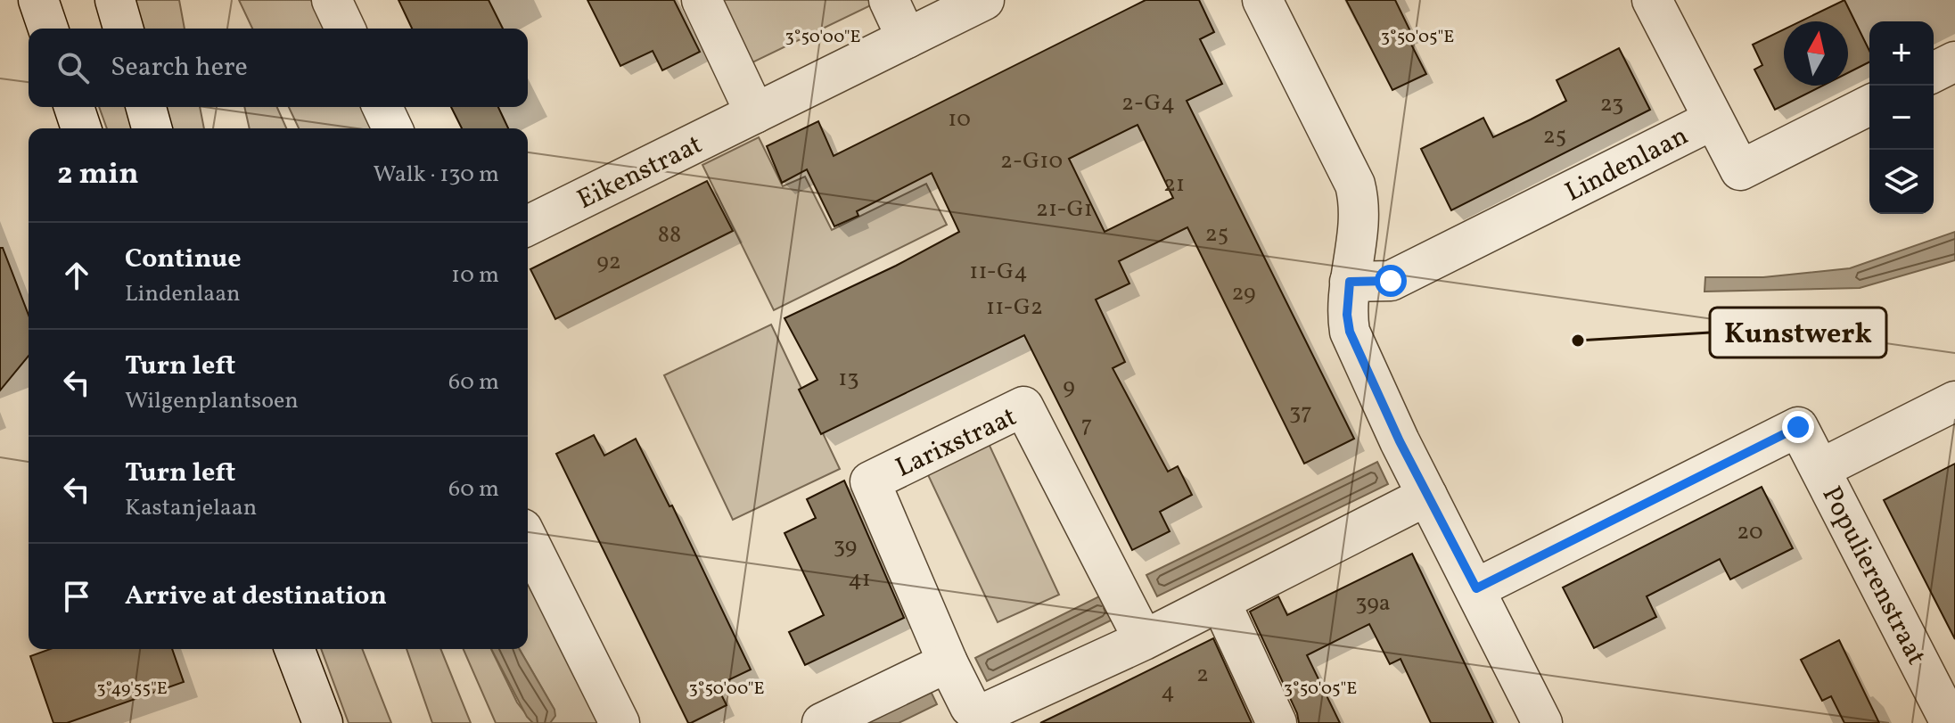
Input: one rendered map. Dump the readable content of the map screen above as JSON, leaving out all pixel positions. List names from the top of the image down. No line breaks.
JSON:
{"streets":{"street":["Lindenlaan","Eikenstraat","Larixstraat","Populierenstraat"]},"places":["Kunstwerk"],"house_numbers":["2-G4","23","10","25","2-G10","21","21-G1","25","88","92","11-G4","29","11-G2","13","9","37","7","20","39","41","39a","2","4"],"north":"top","page":{"map_buttons":["+","−"],"search":"Search here","heading":["2 min","Walk · 130 m"],"list":[["Continue","Lindenlaan","10 m"],["Turn left","Wilgenplantsoen","60 m"],["Turn left","Kastanjelaan","60 m"],"Arrive at destination"]},"coordinates":["3°50'00\"E","3°50'05\"E","3°49'55\"E"]}
